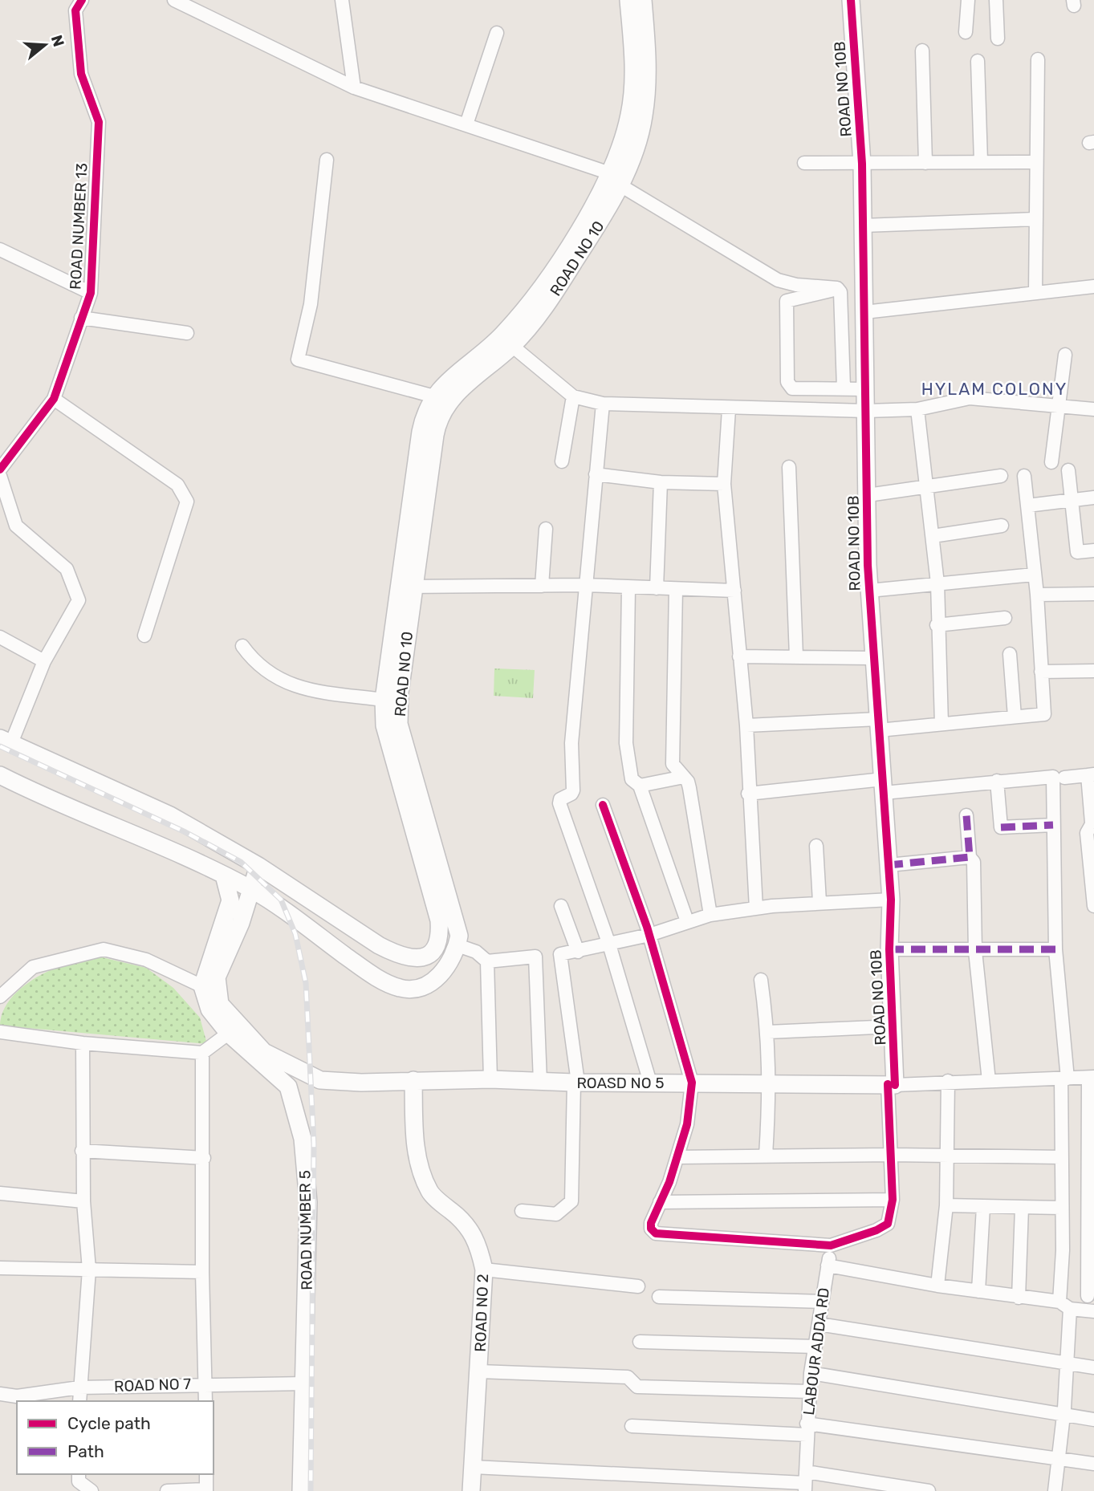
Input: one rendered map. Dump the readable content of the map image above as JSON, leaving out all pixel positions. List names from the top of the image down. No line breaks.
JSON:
{"streets":{"main road":["ROAD NO 10B","ROAD NO 10","ROASD NO 5","ROAD NUMBER 5","ROAD NO 2"],"street":["ROAD NUMBER 13","LABOUR ADDA RD","ROAD NO 7"]},"crossings":[["ROAD NO 10B","ROASD NO 5"],["ROASD NO 5","ROAD NO 2"],["ROAD NUMBER 5","ROAD NO 7"]],"districts":["HYLAM COLONY"],"legend":["Cycle path","Path"],"north":"right"}
